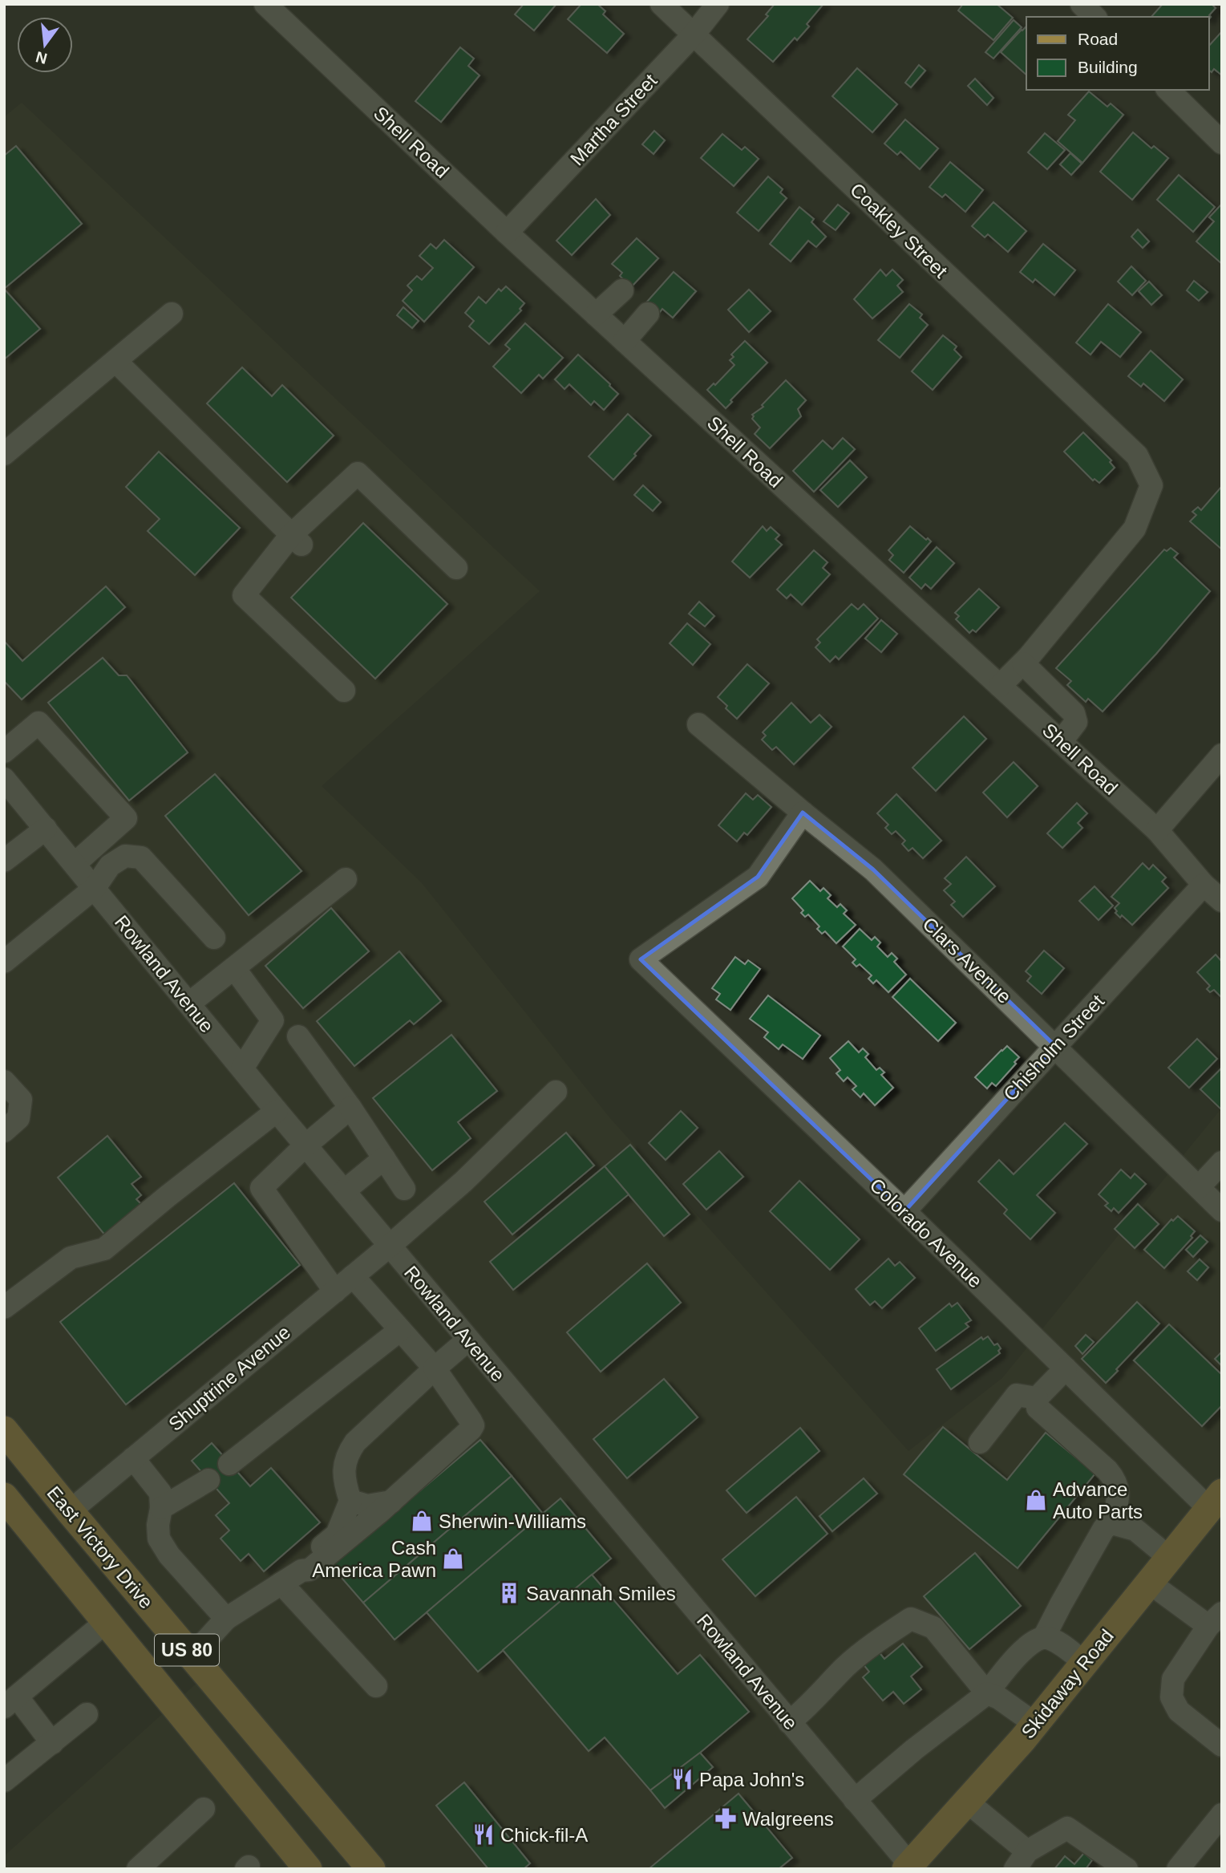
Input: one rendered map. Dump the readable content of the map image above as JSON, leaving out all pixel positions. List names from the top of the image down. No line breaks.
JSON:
{"streets":{"main road":["East Victory Drive","US 80","Skidaway Road"],"street":["Martha Street","Shell Road","Coakley Street","Clars Avenue","Rowland Avenue","Chisholm Street","Colorado Avenue","Shuptrine Avenue"]},"crossings":[["Martha Street","Shell Road"],["Martha Street","Coakley Street"],["Shell Road","Chisholm Street"],["Clars Avenue","Chisholm Street"],["Clars Avenue","Colorado Avenue"],["Rowland Avenue","Shuptrine Avenue"],["Rowland Avenue","Skidaway Road"],["Chisholm Street","Colorado Avenue"],["Colorado Avenue","Skidaway Road"],["Shuptrine Avenue","East Victory Drive"]],"places":{"shop":["Advance Auto Parts","Sherwin-Williams","Cash America Pawn"],"building":["Savannah Smiles"],"restaurant":["Papa John's","Chick-fil-A"],"pharmacy":["Walgreens"]},"legend":["Road","Building"],"north":"bottom"}
